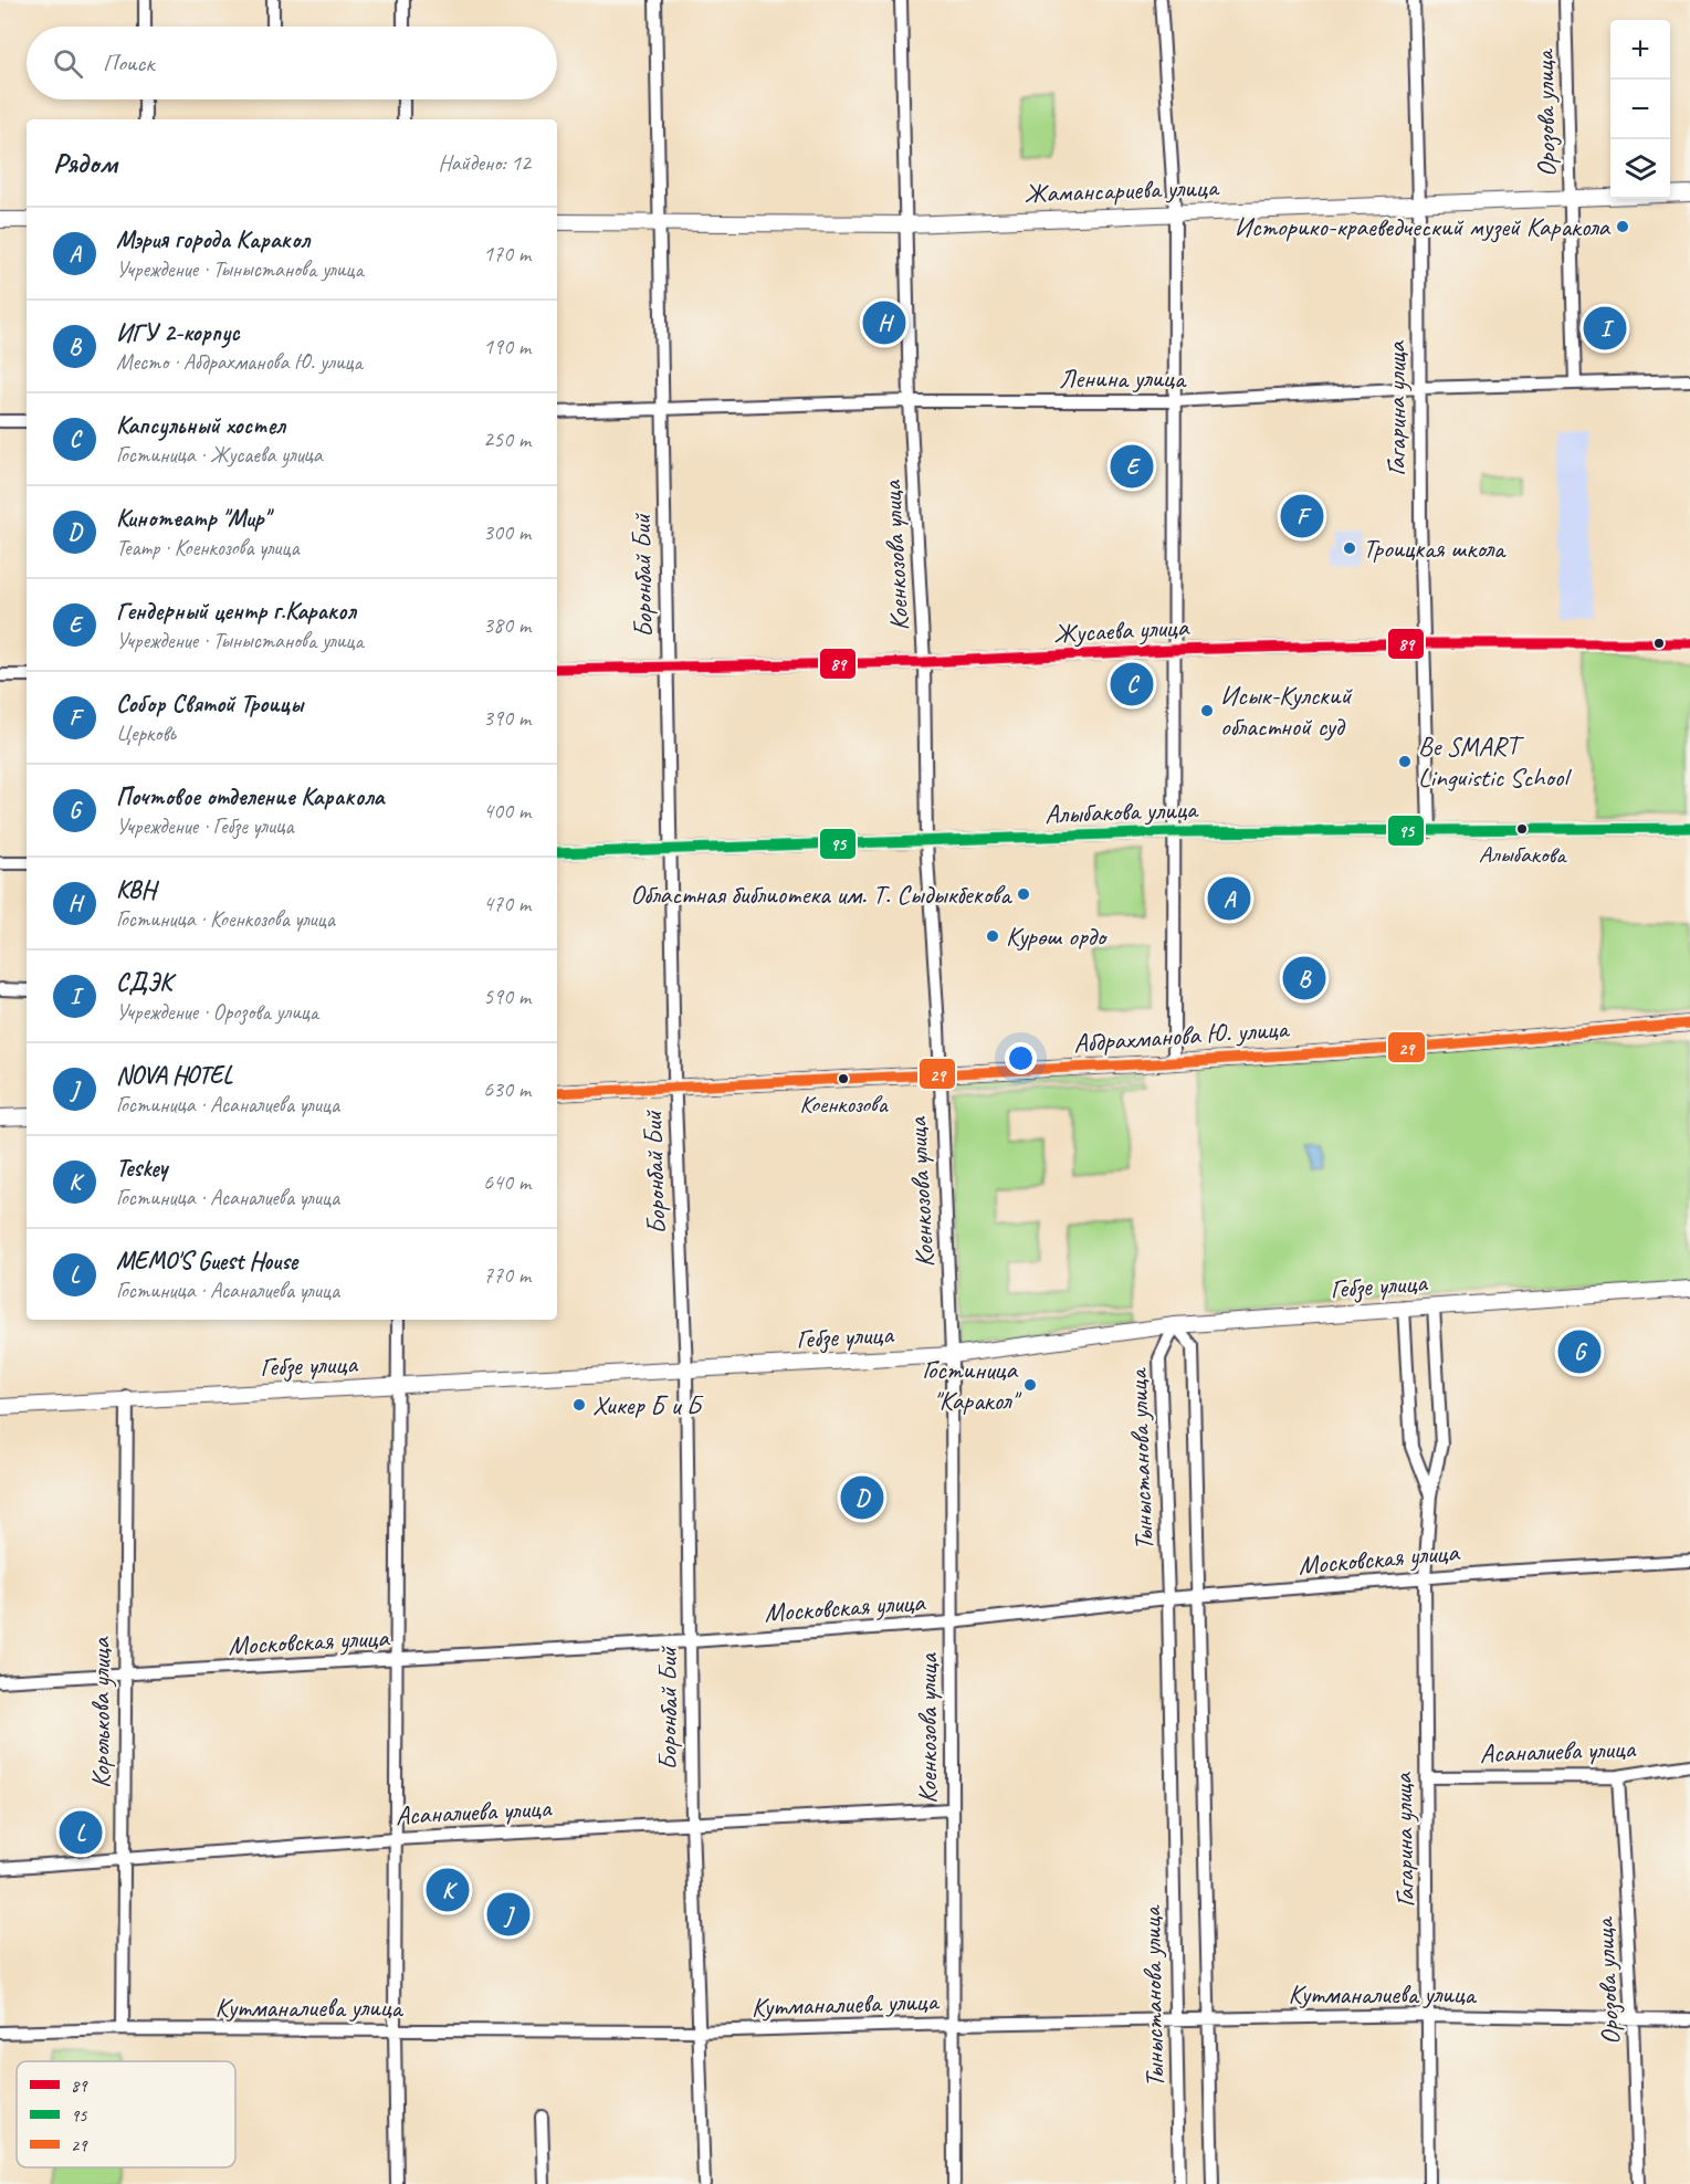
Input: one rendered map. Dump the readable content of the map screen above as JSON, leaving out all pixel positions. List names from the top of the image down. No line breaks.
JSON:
{"streets":{"main road":["Жамансариева улица","Абдрахманова Ю. улица","Гебзе улица"],"street":["Орозова улица","Ленина улица","Гагарина улица","Коенкозова улица","Боронбай Бий","Жусаева улица","Алыбакова улица","Тыныстанова улица","Московская улица","Королькова улица","Асаналиева улица","Кутманалиева улица"]},"crossings":[["Орозова улица","Жамансариева улица"],["Орозова улица","Ленина улица"],["Орозова улица","Асаналиева улица"],["Орозова улица","Кутманалиева улица"],["Жамансариева улица","Гагарина улица"],["Жамансариева улица","Коенкозова улица"],["Жамансариева улица","Боронбай Бий"],["Ленина улица","Гагарина улица"],["Ленина улица","Коенкозова улица"],["Ленина улица","Боронбай Бий"],["Гагарина улица","Жусаева улица"],["Гагарина улица","Алыбакова улица"],["Гагарина улица","Гебзе улица"],["Гагарина улица","Московская улица"],["Гагарина улица","Асаналиева улица"],["Гагарина улица","Кутманалиева улица"],["Коенкозова улица","Жусаева улица"],["Коенкозова улица","Алыбакова улица"],["Коенкозова улица","Абдрахманова Ю. улица"],["Коенкозова улица","Гебзе улица"],["Коенкозова улица","Московская улица"],["Коенкозова улица","Асаналиева улица"],["Коенкозова улица","Кутманалиева улица"],["Боронбай Бий","Жусаева улица"],["Боронбай Бий","Алыбакова улица"],["Боронбай Бий","Абдрахманова Ю. улица"],["Боронбай Бий","Гебзе улица"],["Боронбай Бий","Московская улица"],["Боронбай Бий","Асаналиева улица"],["Боронбай Бий","Кутманалиева улица"],["Гебзе улица","Тыныстанова улица"],["Гебзе улица","Королькова улица"],["Тыныстанова улица","Московская улица"],["Тыныстанова улица","Кутманалиева улица"],["Московская улица","Королькова улица"],["Королькова улица","Асаналиева улица"],["Королькова улица","Кутманалиева улица"]],"places":["Историко-краеведческий музей Каракола","Троицкая школа","Исык-Кулский областной суд","Be SMART Linguistic School","Алыбакова","Областная библиотека им. Т. Сыдыкбекова","Курөш ордо","Коенкозова","Гостиница \"Каракол\"","Хикер Б и Б"],"lines":["transit line 89","transit line 95","transit line 29"],"legend":["89","95","29"],"page":{"map_buttons":["+","−"],"search":"Поиск","heading":["Рядом","Найдено: 12"],"list":[{"mark":"A","name":"Мэрия города Каракол","note":"Учреждение · Тыныстанова улица","value":"170 m"},{"mark":"B","name":"ИГУ 2-корпус","note":"Место · Абдрахманова Ю. улица","value":"190 m"},{"mark":"C","name":"Капсульный хостел","note":"Гостиница · Жусаева улица","value":"250 m"},{"mark":"D","name":"Кинотеатр \"Мир\"","note":"Театр · Коенкозова улица","value":"300 m"},{"mark":"E","name":"Гендерный центр г.Каракол","note":"Учреждение · Тыныстанова улица","value":"380 m"},{"mark":"F","name":"Собор Святой Троицы","note":"Церковь","value":"390 m"},{"mark":"G","name":"Почтовое отделение Каракола","note":"Учреждение · Гебзе улица","value":"400 m"},{"mark":"H","name":"KBH","note":"Гостиница · Коенкозова улица","value":"470 m"},{"mark":"I","name":"СДЭК","note":"Учреждение · Орозова улица","value":"590 m"},{"mark":"J","name":"NOVA HOTEL","note":"Гостиница · Асаналиева улица","value":"630 m"},{"mark":"K","name":"Teskey","note":"Гостиница · Асаналиева улица","value":"640 m"},{"mark":"L","name":"MEMO'S Guest House","note":"Гостиница · Асаналиева улица","value":"770 m"}],"pins":["H","I","E","F","C","A","B","G","D","L","K","J"]}}
